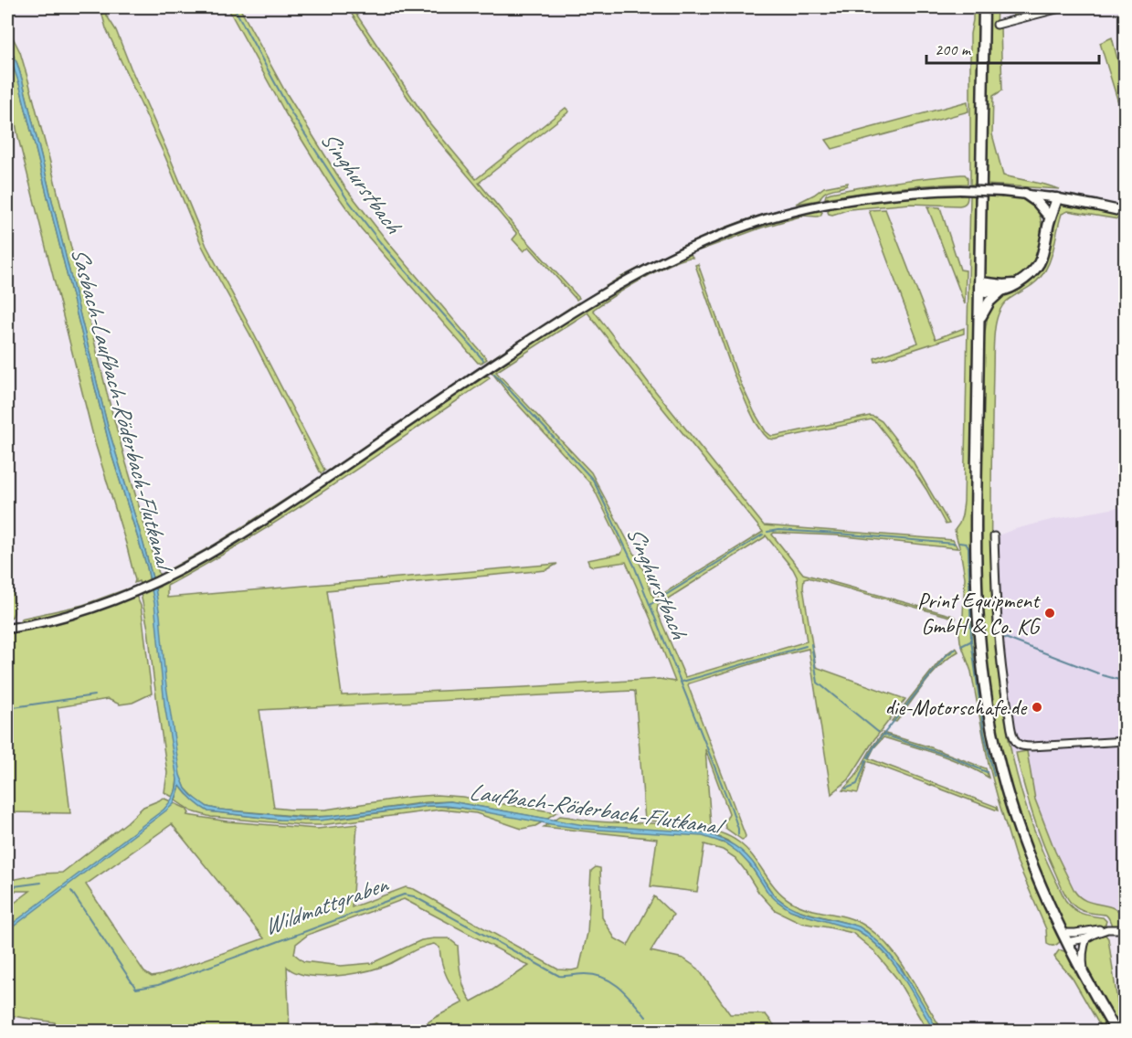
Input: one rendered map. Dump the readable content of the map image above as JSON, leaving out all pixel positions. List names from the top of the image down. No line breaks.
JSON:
{"water":["Singhurstbach","Sasbach-Laufbach-Röderbach-Flutkanal","Laufbach-Röderbach-Flutkanal","Wildmattgraben"],"places":["Print Equipment GmbH & Co. KG","die-Motorschafe.de"],"scale_bar":"200 m"}
